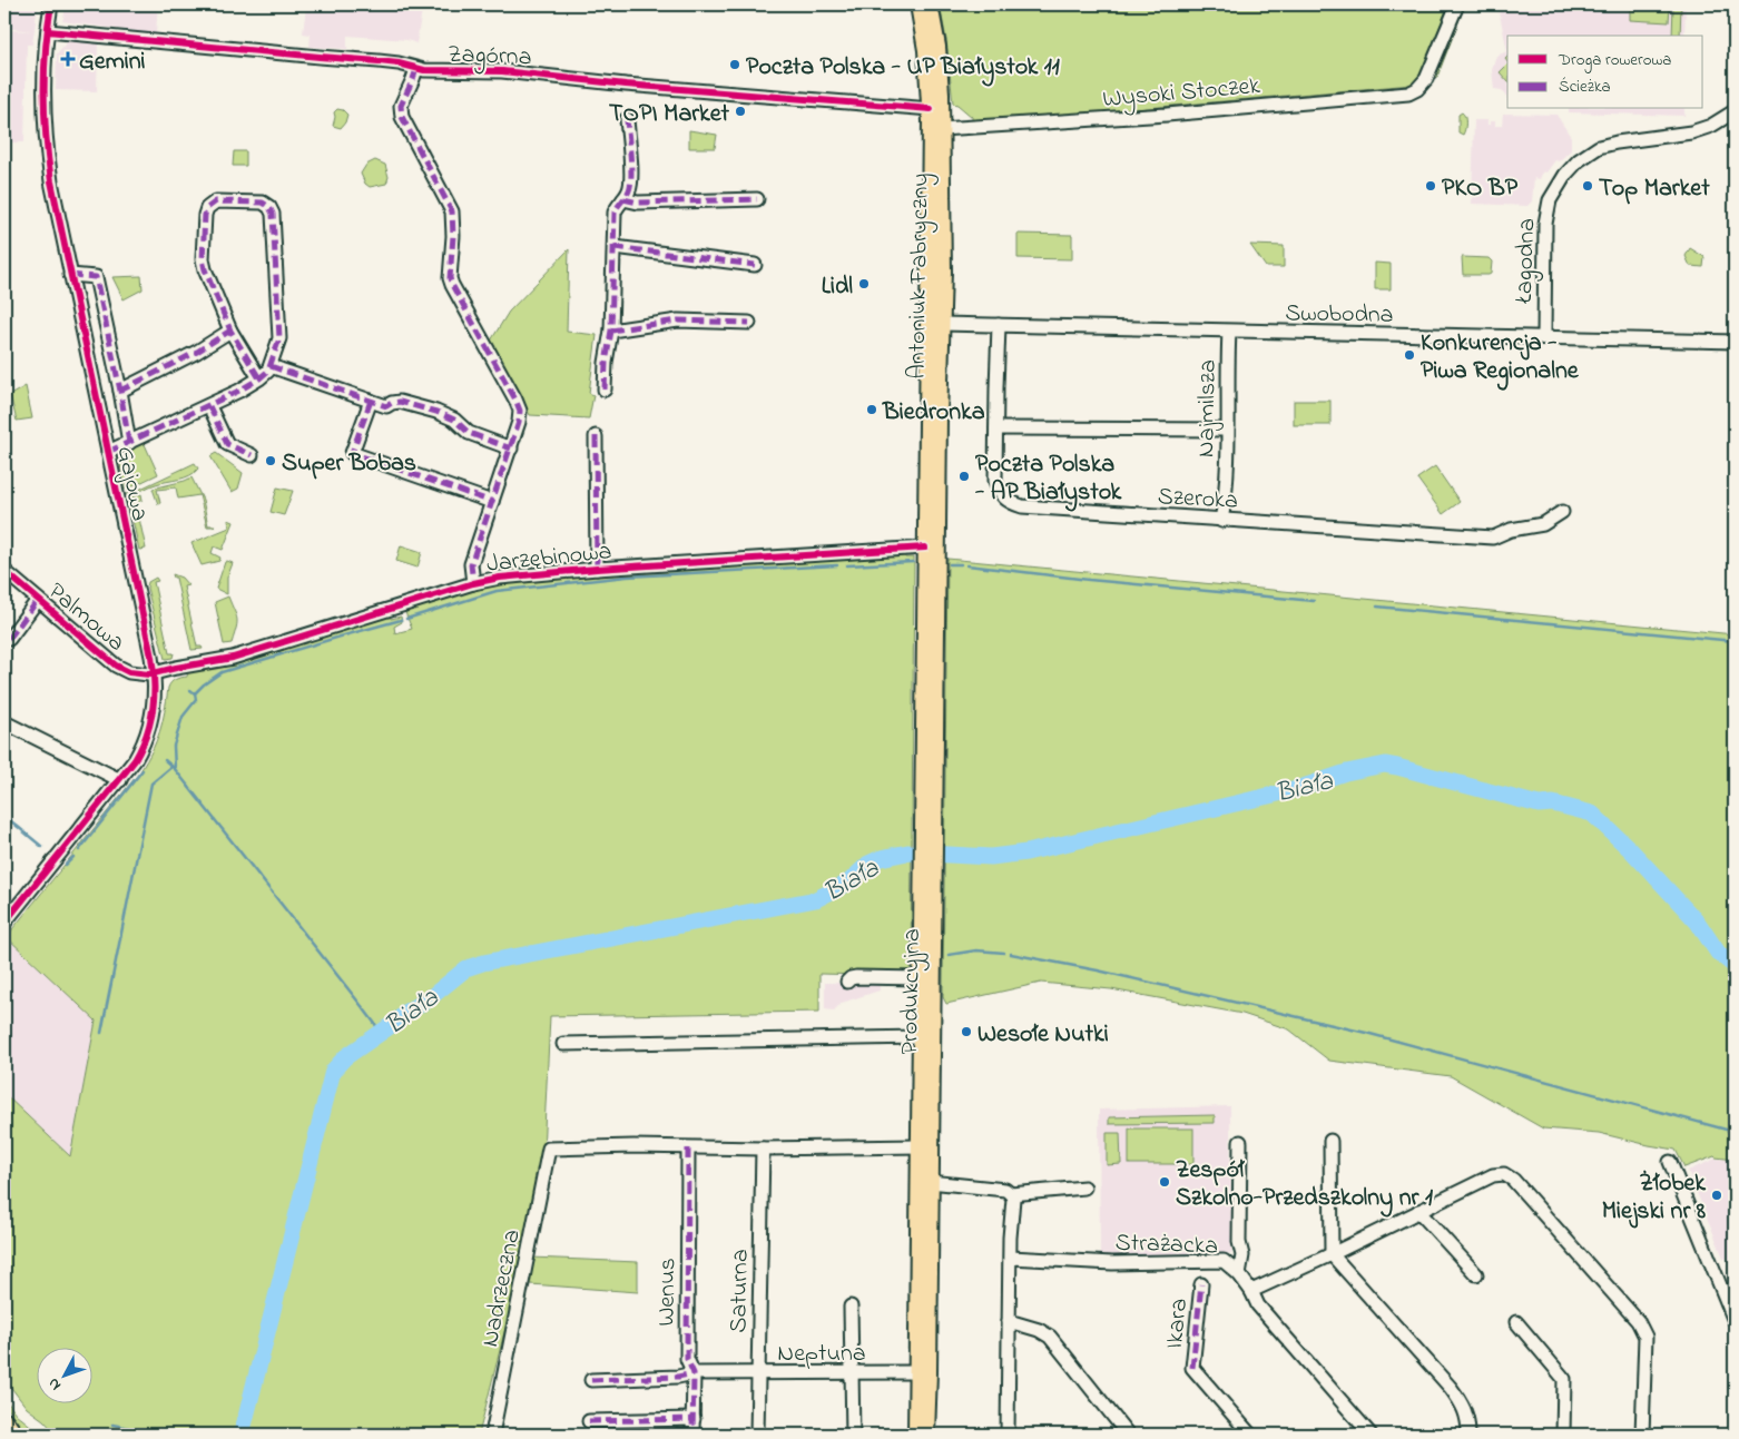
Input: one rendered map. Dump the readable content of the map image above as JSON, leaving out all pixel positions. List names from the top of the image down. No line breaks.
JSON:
{"streets":{"main road":["Antoniuk Fabryczny","Produkcyjna"],"street":["Zagórna","Wysoki Stoczek","Łagodna","Swobodna","Najmilsza","Gajowa","Szeroka","Jarzębinowa","Palmowa","Strażacka","Nadrzeczna","Saturna","Wenus","Ikara","Neptuna"]},"crossings":[["Zagórna","Antoniuk Fabryczny"],["Zagórna","Gajowa"],["Wysoki Stoczek","Antoniuk Fabryczny"],["Łagodna","Swobodna"],["Antoniuk Fabryczny","Swobodna"],["Antoniuk Fabryczny","Jarzębinowa"],["Antoniuk Fabryczny","Produkcyjna"],["Swobodna","Najmilsza"],["Swobodna","Szeroka"],["Najmilsza","Szeroka"],["Gajowa","Jarzębinowa"],["Gajowa","Palmowa"],["Jarzębinowa","Palmowa"],["Jarzębinowa","Produkcyjna"],["Produkcyjna","Neptuna"],["Nadrzeczna","Wenus"],["Saturna","Neptuna"],["Wenus","Neptuna"]],"water":["Biała"],"places":{"health":["Gemini"],"other":["Poczta Polska - UP Białystok 11","TOPI Market","PKO BP","Top Market","Lidl","Konkurencja - Piwa Regionalne","Biedronka","Super Bobas","Poczta Polska - AP Białystok","Wesołe Nutki","Zespół Szkolno-Przedszkolny nr 1","Żłobek Miejski nr 8"]},"legend":["Droga rowerowa","Ścieżka"],"north":"bottom left"}
